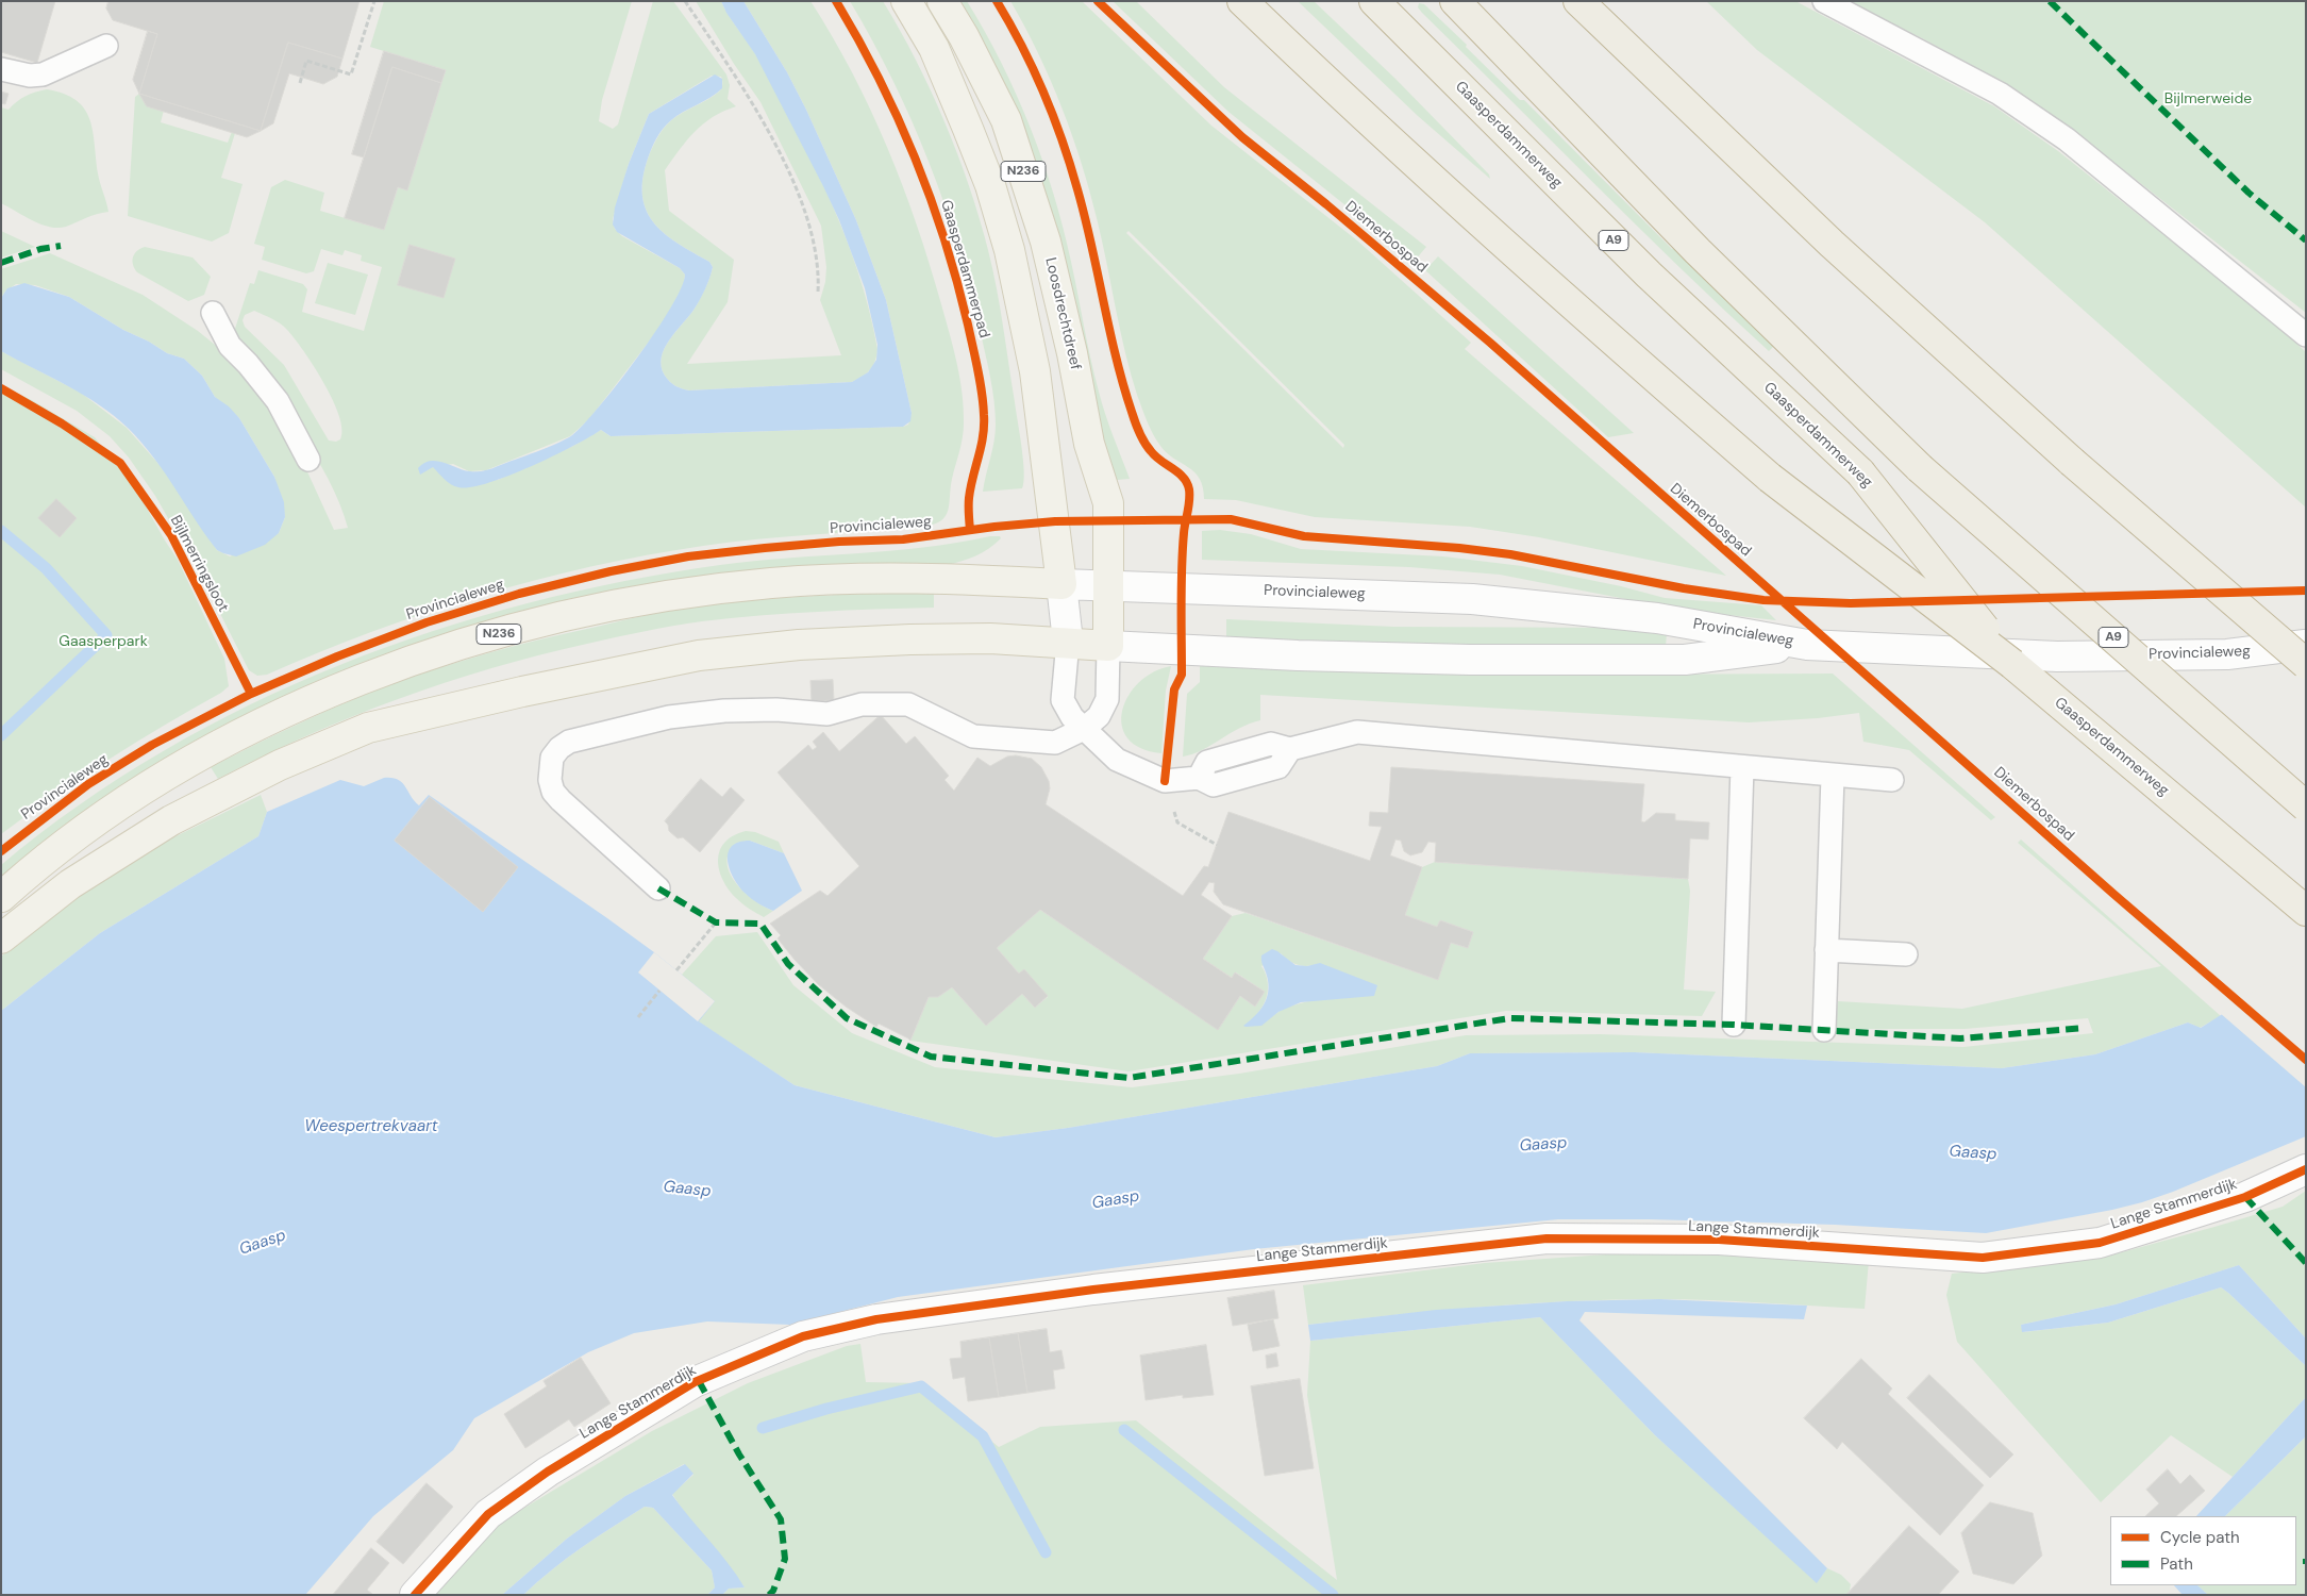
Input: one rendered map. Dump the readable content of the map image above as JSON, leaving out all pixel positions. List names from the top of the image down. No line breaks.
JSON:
{"streets":{"highway":["Gaasperdammerweg","A9"],"main road":["N236","Loosdrechtdreef","Provincialeweg"],"street":["Lange Stammerdijk"],"cycle path":["Diemerbospad","Gaasperdammerpad","Bijlmerringsloot"]},"crossings":[["Gaasperdammerweg","A9"],["N236","Provincialeweg"],["Loosdrechtdreef","Provincialeweg"]],"water":["Weespertrekvaart","Gaasp"],"parks":["Bijlmerweide","Gaasperpark"],"legend":["Cycle path","Path"]}
